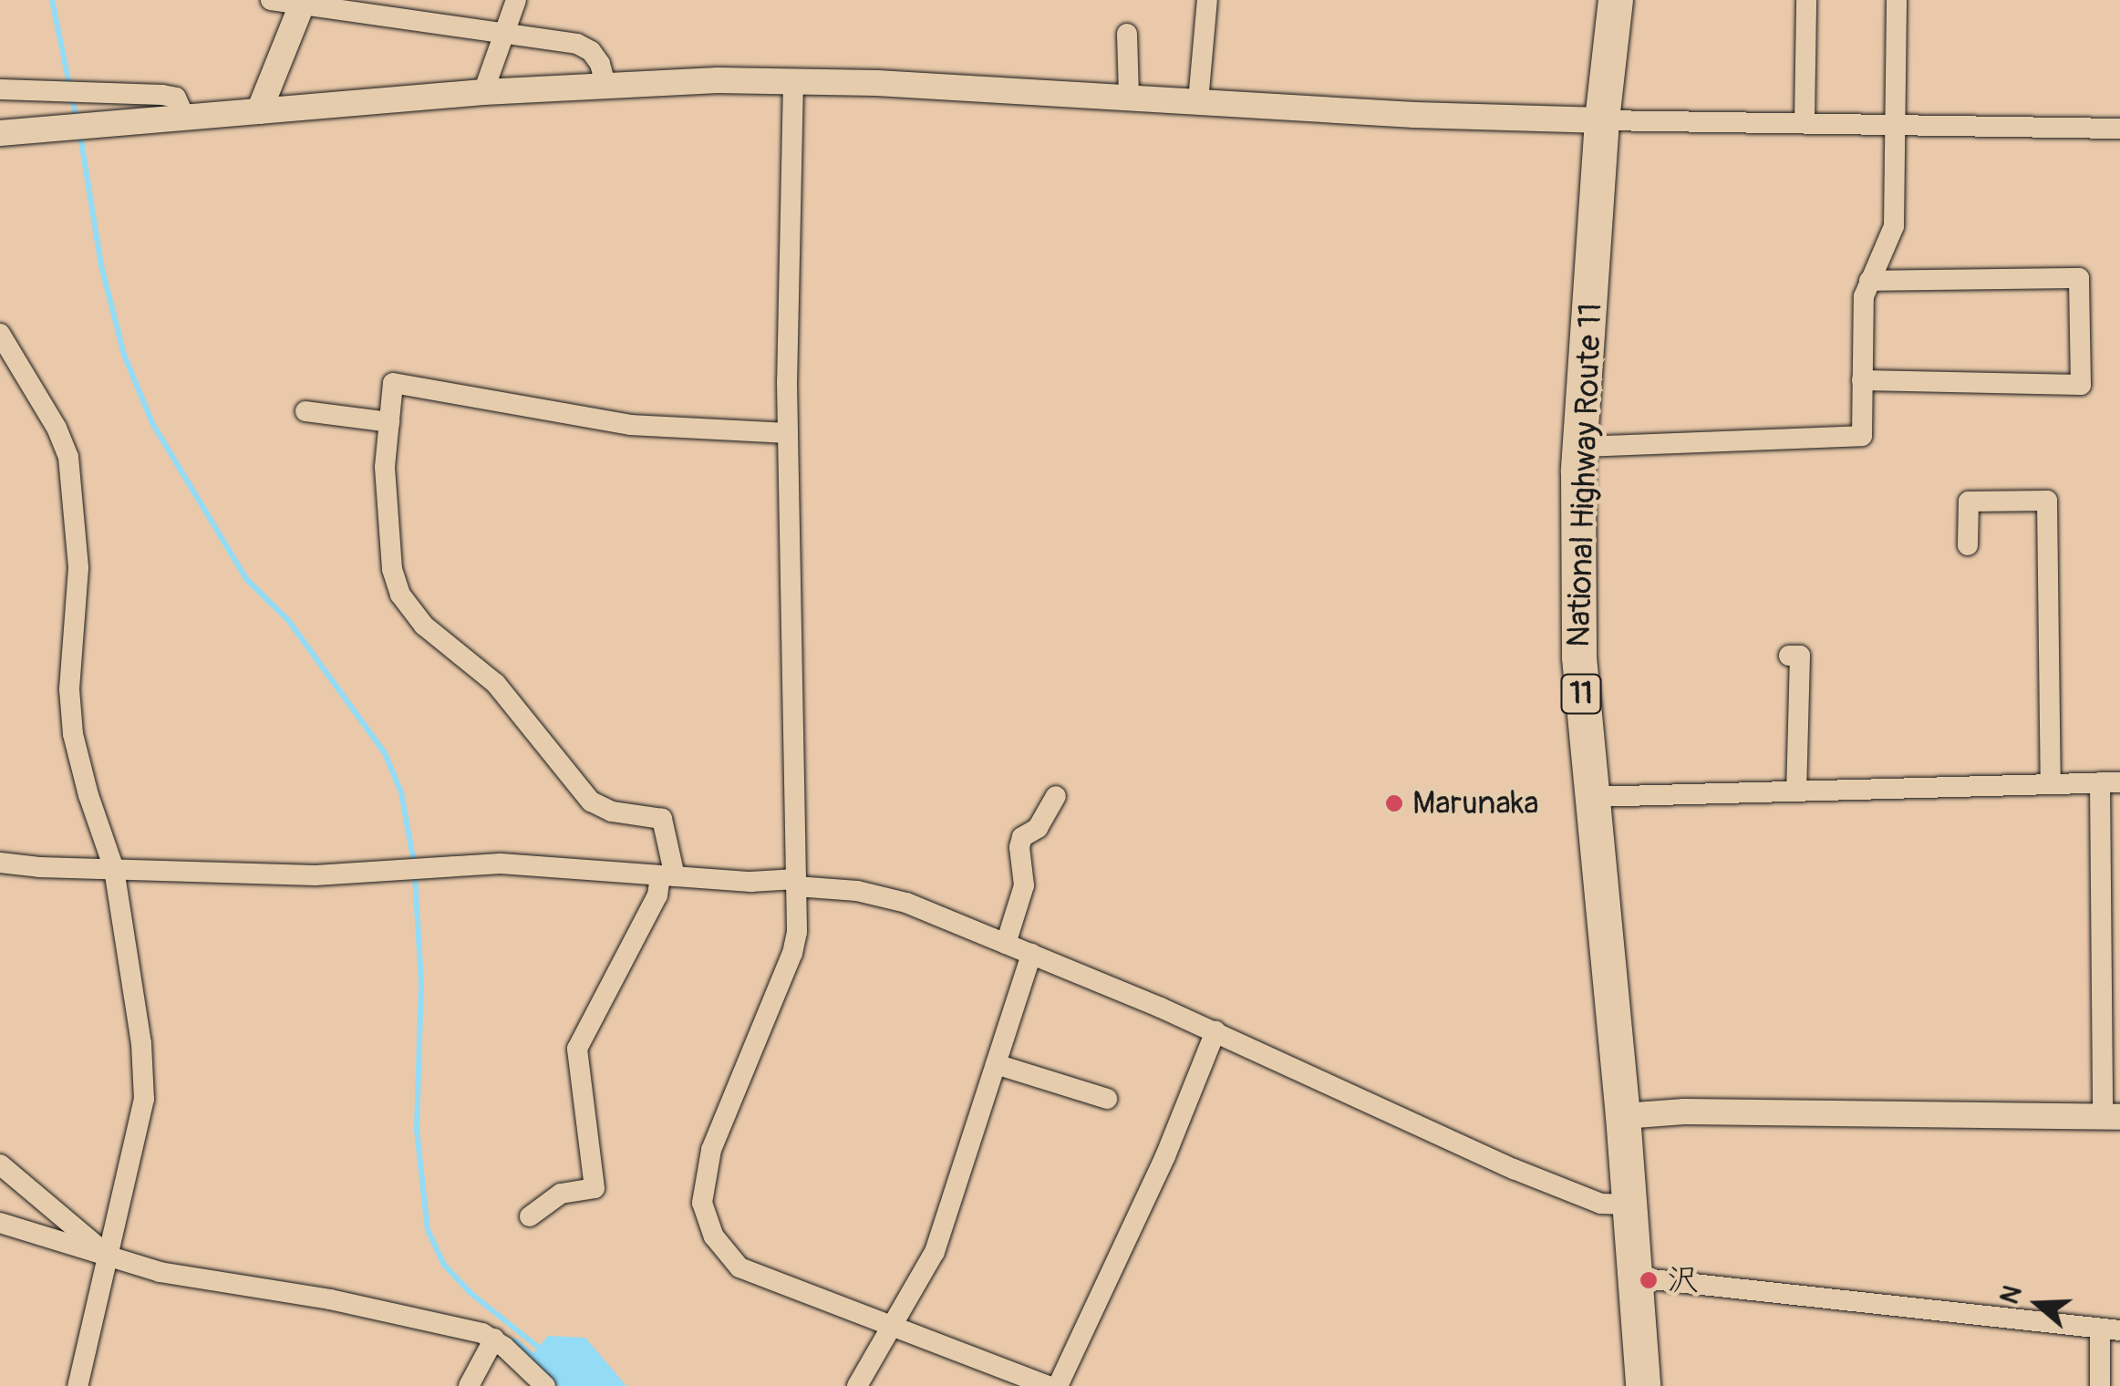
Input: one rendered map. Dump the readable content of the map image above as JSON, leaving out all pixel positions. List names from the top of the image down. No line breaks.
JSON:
{"streets":{"highway":["National Highway Route 11","11"]},"places":["Marunaka","沢"],"north":"left"}
